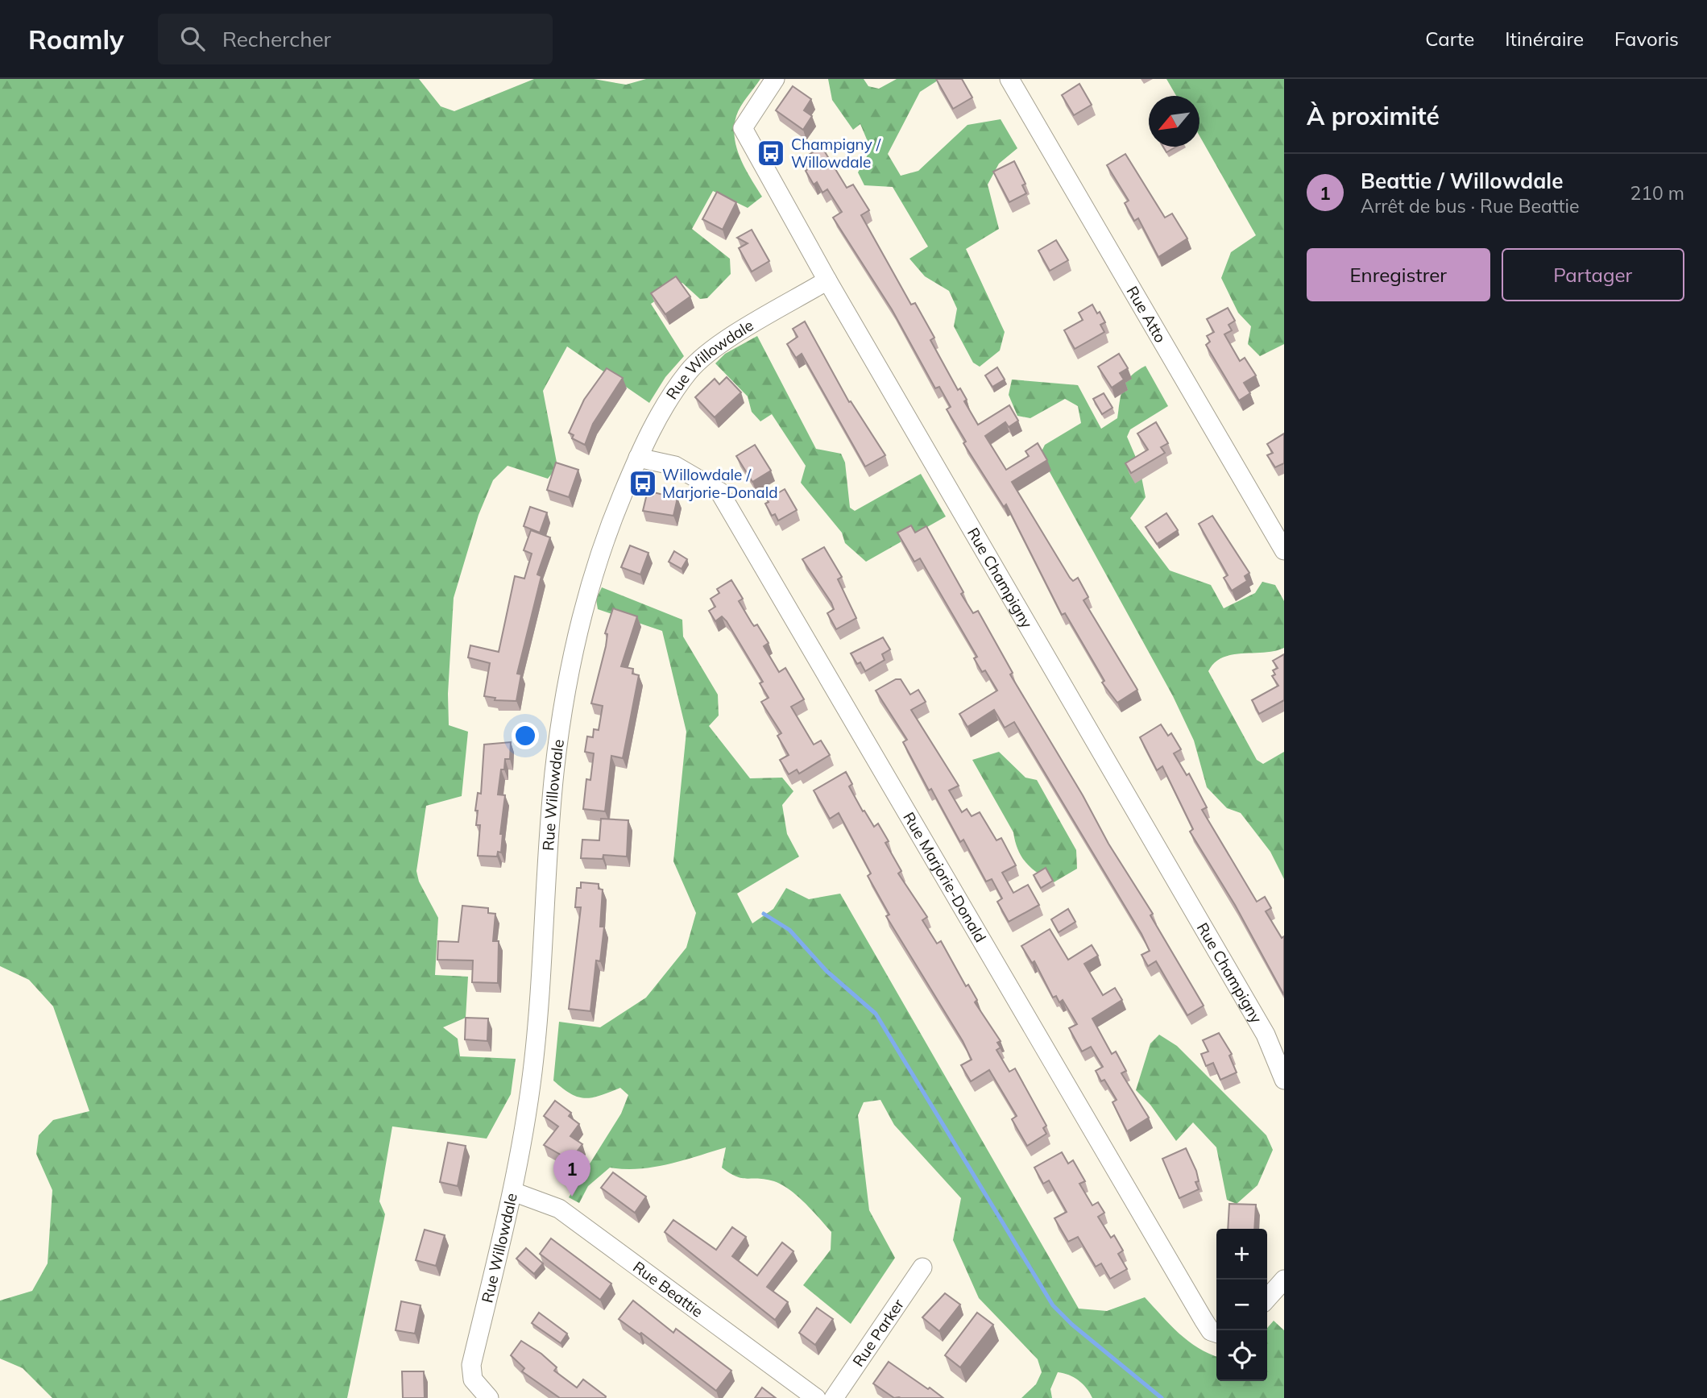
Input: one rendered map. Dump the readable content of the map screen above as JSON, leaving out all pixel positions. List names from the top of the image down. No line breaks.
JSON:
{"streets":{"street":["Rue Atto","Rue Willowdale","Rue Champigny","Rue Marjorie-Donald","Rue Beattie","Rue Parker"]},"crossings":[["Rue Willowdale","Rue Champigny"],["Rue Willowdale","Rue Marjorie-Donald"],["Rue Willowdale","Rue Beattie"]],"places":{"bus stop":["Champigny / Willowdale","Willowdale / Marjorie-Donald"]},"north":"bottom left","page":{"header":"Roamly","search":"Rechercher","nav":["Carte","Itinéraire","Favoris"],"heading":"À proximité","list":[{"mark":"1","name":"Beattie / Willowdale","note":"Arrêt de bus · Rue Beattie","value":"210 m"}],"buttons":["Enregistrer","Partager"],"pins":"1","map_buttons":["+","−"]}}
